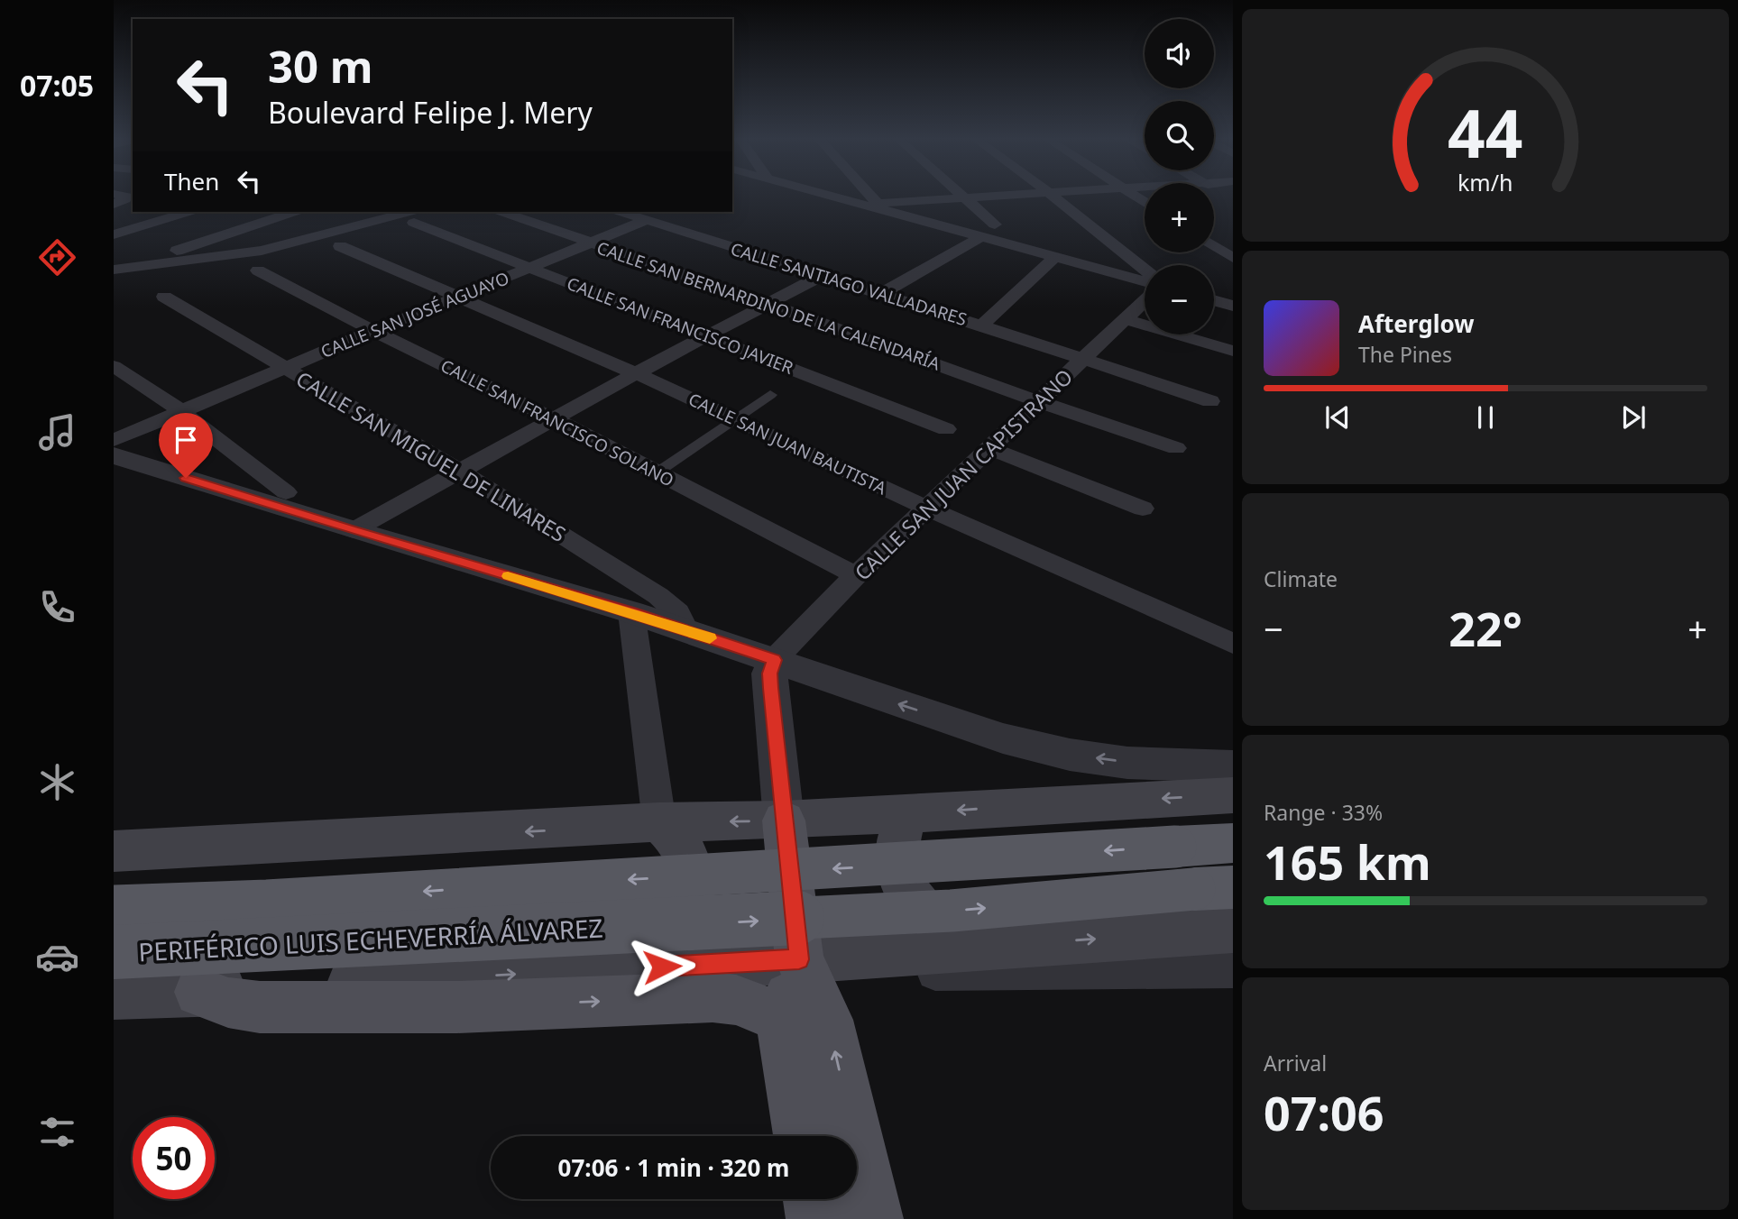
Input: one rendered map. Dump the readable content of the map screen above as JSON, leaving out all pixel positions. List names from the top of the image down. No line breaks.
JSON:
{"streets":{"highway":["PERIFÉRICO LUIS ECHEVERRÍA ÁLVAREZ"],"street":["CALLE SANTIAGO VALLADARES","CALLE SAN BERNARDINO DE LA CALENDARÍA","CALLE SAN JOSÉ AGUAYO","CALLE SAN FRANCISCO JAVIER","CALLE SAN FRANCISCO SOLANO","CALLE SAN JUAN BAUTISTA","CALLE SAN MIGUEL DE LINARES","CALLE SAN JUAN CAPISTRANO"]},"crossings":[["CALLE SANTIAGO VALLADARES","CALLE SAN JOSÉ AGUAYO"],["CALLE SANTIAGO VALLADARES","CALLE SAN JUAN CAPISTRANO"],["CALLE SAN BERNARDINO DE LA CALENDARÍA","CALLE SAN JOSÉ AGUAYO"],["CALLE SAN BERNARDINO DE LA CALENDARÍA","CALLE SAN JUAN CAPISTRANO"],["CALLE SAN JOSÉ AGUAYO","CALLE SAN FRANCISCO JAVIER"],["CALLE SAN JOSÉ AGUAYO","CALLE SAN FRANCISCO SOLANO"],["CALLE SAN JOSÉ AGUAYO","CALLE SAN JUAN BAUTISTA"],["CALLE SAN JOSÉ AGUAYO","CALLE SAN MIGUEL DE LINARES"],["CALLE SAN FRANCISCO SOLANO","CALLE SAN JUAN CAPISTRANO"],["CALLE SAN JUAN BAUTISTA","CALLE SAN JUAN CAPISTRANO"]],"page":{"tabs":"07:05","map_buttons":["+","−"],"turn":["30 m","Boulevard Felipe J. Mery"],"then":"Then","song":["Afterglow","The Pines"],"tile":["Climate",["Range · 33%","165 km"],["Arrival","07:06"]],"heat":["−","22°","+"],"limit":"50","trip":"07:06 · 1 min · 320 m","gauge":["44","km/h"]}}
